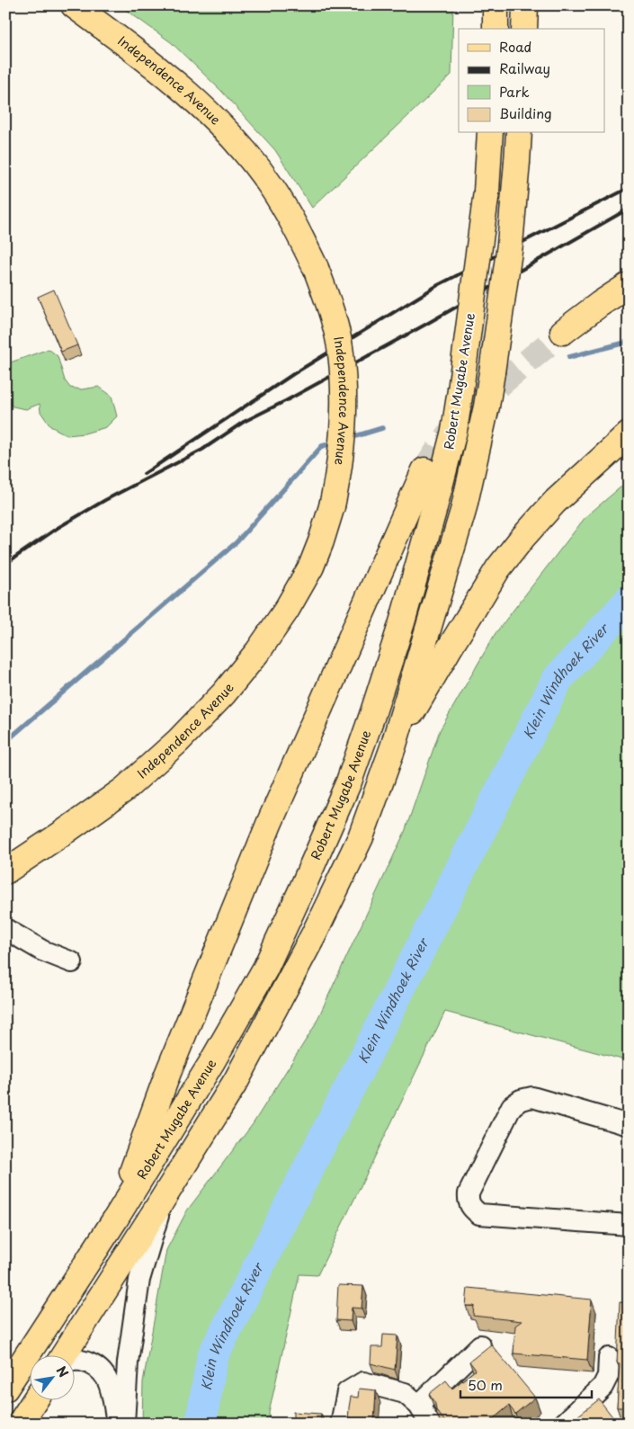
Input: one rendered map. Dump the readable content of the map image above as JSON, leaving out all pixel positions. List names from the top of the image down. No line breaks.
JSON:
{"streets":{"main road":["Independence Avenue","Robert Mugabe Avenue"]},"water":["Klein Windhoek River"],"legend":["Road","Railway","Park","Building"],"scale_bar":"50 m","north":"top right"}
